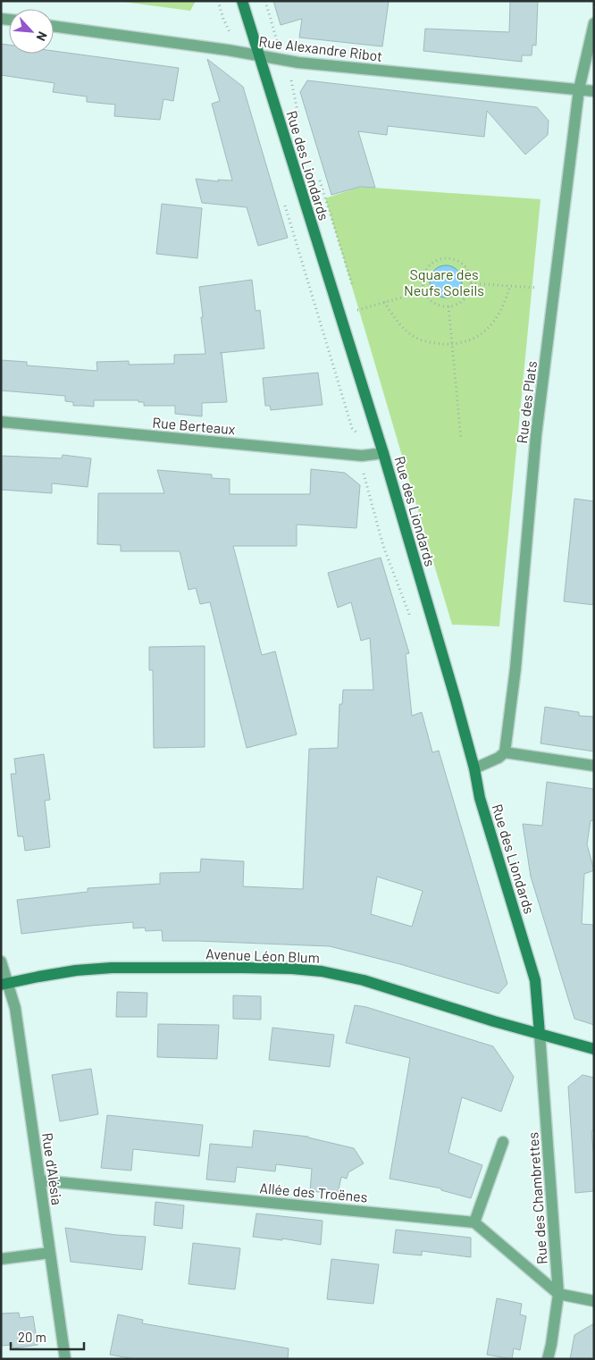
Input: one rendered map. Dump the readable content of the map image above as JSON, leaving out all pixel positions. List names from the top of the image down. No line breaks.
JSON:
{"streets":{"street":["Rue Alexandre Ribot","Rue des Liondards","Rue des Plats","Rue Berteaux","Avenue Léon Blum","Rue d'Alésia","Allée des Troënes","Rue des Chambrettes"]},"crossings":[["Rue Alexandre Ribot","Rue des Liondards"],["Rue Alexandre Ribot","Rue des Plats"],["Rue des Liondards","Rue Berteaux"],["Rue des Liondards","Avenue Léon Blum"],["Rue des Liondards","Rue des Chambrettes"],["Avenue Léon Blum","Rue d'Alésia"],["Avenue Léon Blum","Rue des Chambrettes"],["Rue d'Alésia","Allée des Troënes"]],"parks":["Square des Neufs Soleils"],"scale_bar":"20 m","north":"bottom right"}
